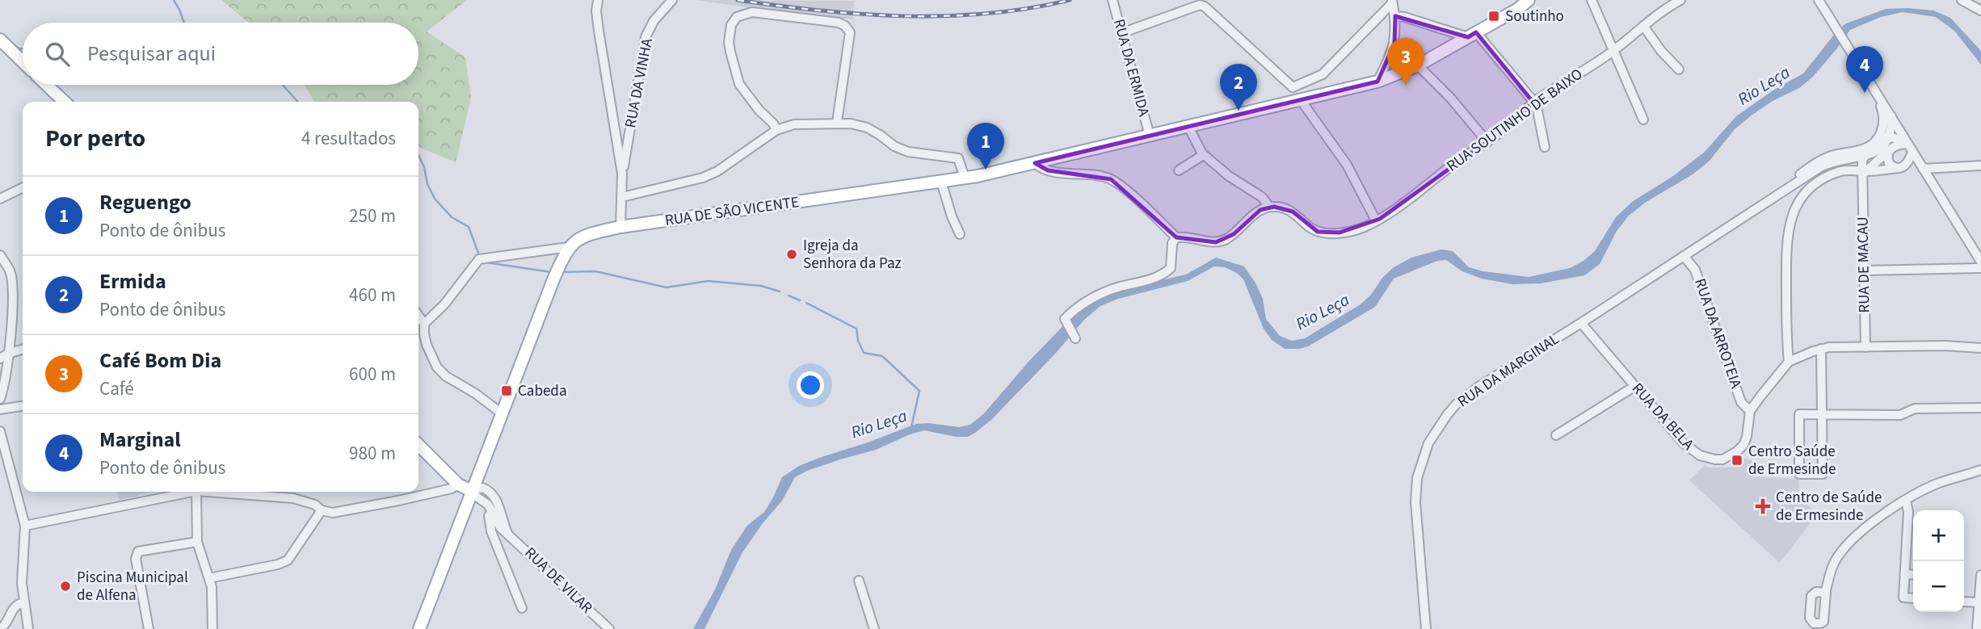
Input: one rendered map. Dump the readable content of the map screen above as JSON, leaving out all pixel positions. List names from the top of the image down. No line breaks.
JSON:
{"streets":{"main road":["RUA DE SÃO VICENTE"],"street":["RUA DA ERMIDA","RUA DA VINHA","RUA SOUTINHO DE BAIXO","RUA DE MACAU","RUA DA ARROTEIA","RUA DA MARGINAL","RUA DA BELA","RUA DE VILAR"]},"crossings":[["RUA DA ERMIDA","RUA DE SÃO VICENTE"],["RUA DE MACAU","RUA DA BELA"],["RUA DA ARROTEIA","RUA DA MARGINAL"],["RUA DA ARROTEIA","RUA DA BELA"],["RUA DA MARGINAL","RUA DA BELA"]],"water":["Rio Leça"],"places":{"transit":["Soutinho","Cabeda","Centro Saúde de Ermesinde"],"other":["Igreja da Senhora da Paz","Piscina Municipal de Alfena"],"health":["Centro de Saúde de Ermesinde"]},"page":{"search":"Pesquisar aqui","pins":["3","4","2","1"],"heading":["Por perto","4 resultados"],"list":[{"mark":"1","name":"Reguengo","note":"Ponto de ônibus","value":"250 m"},{"mark":"2","name":"Ermida","note":"Ponto de ônibus","value":"460 m"},{"mark":"3","name":"Café Bom Dia","note":"Café","value":"600 m"},{"mark":"4","name":"Marginal","note":"Ponto de ônibus","value":"980 m"}],"map_buttons":["+","−"]}}
